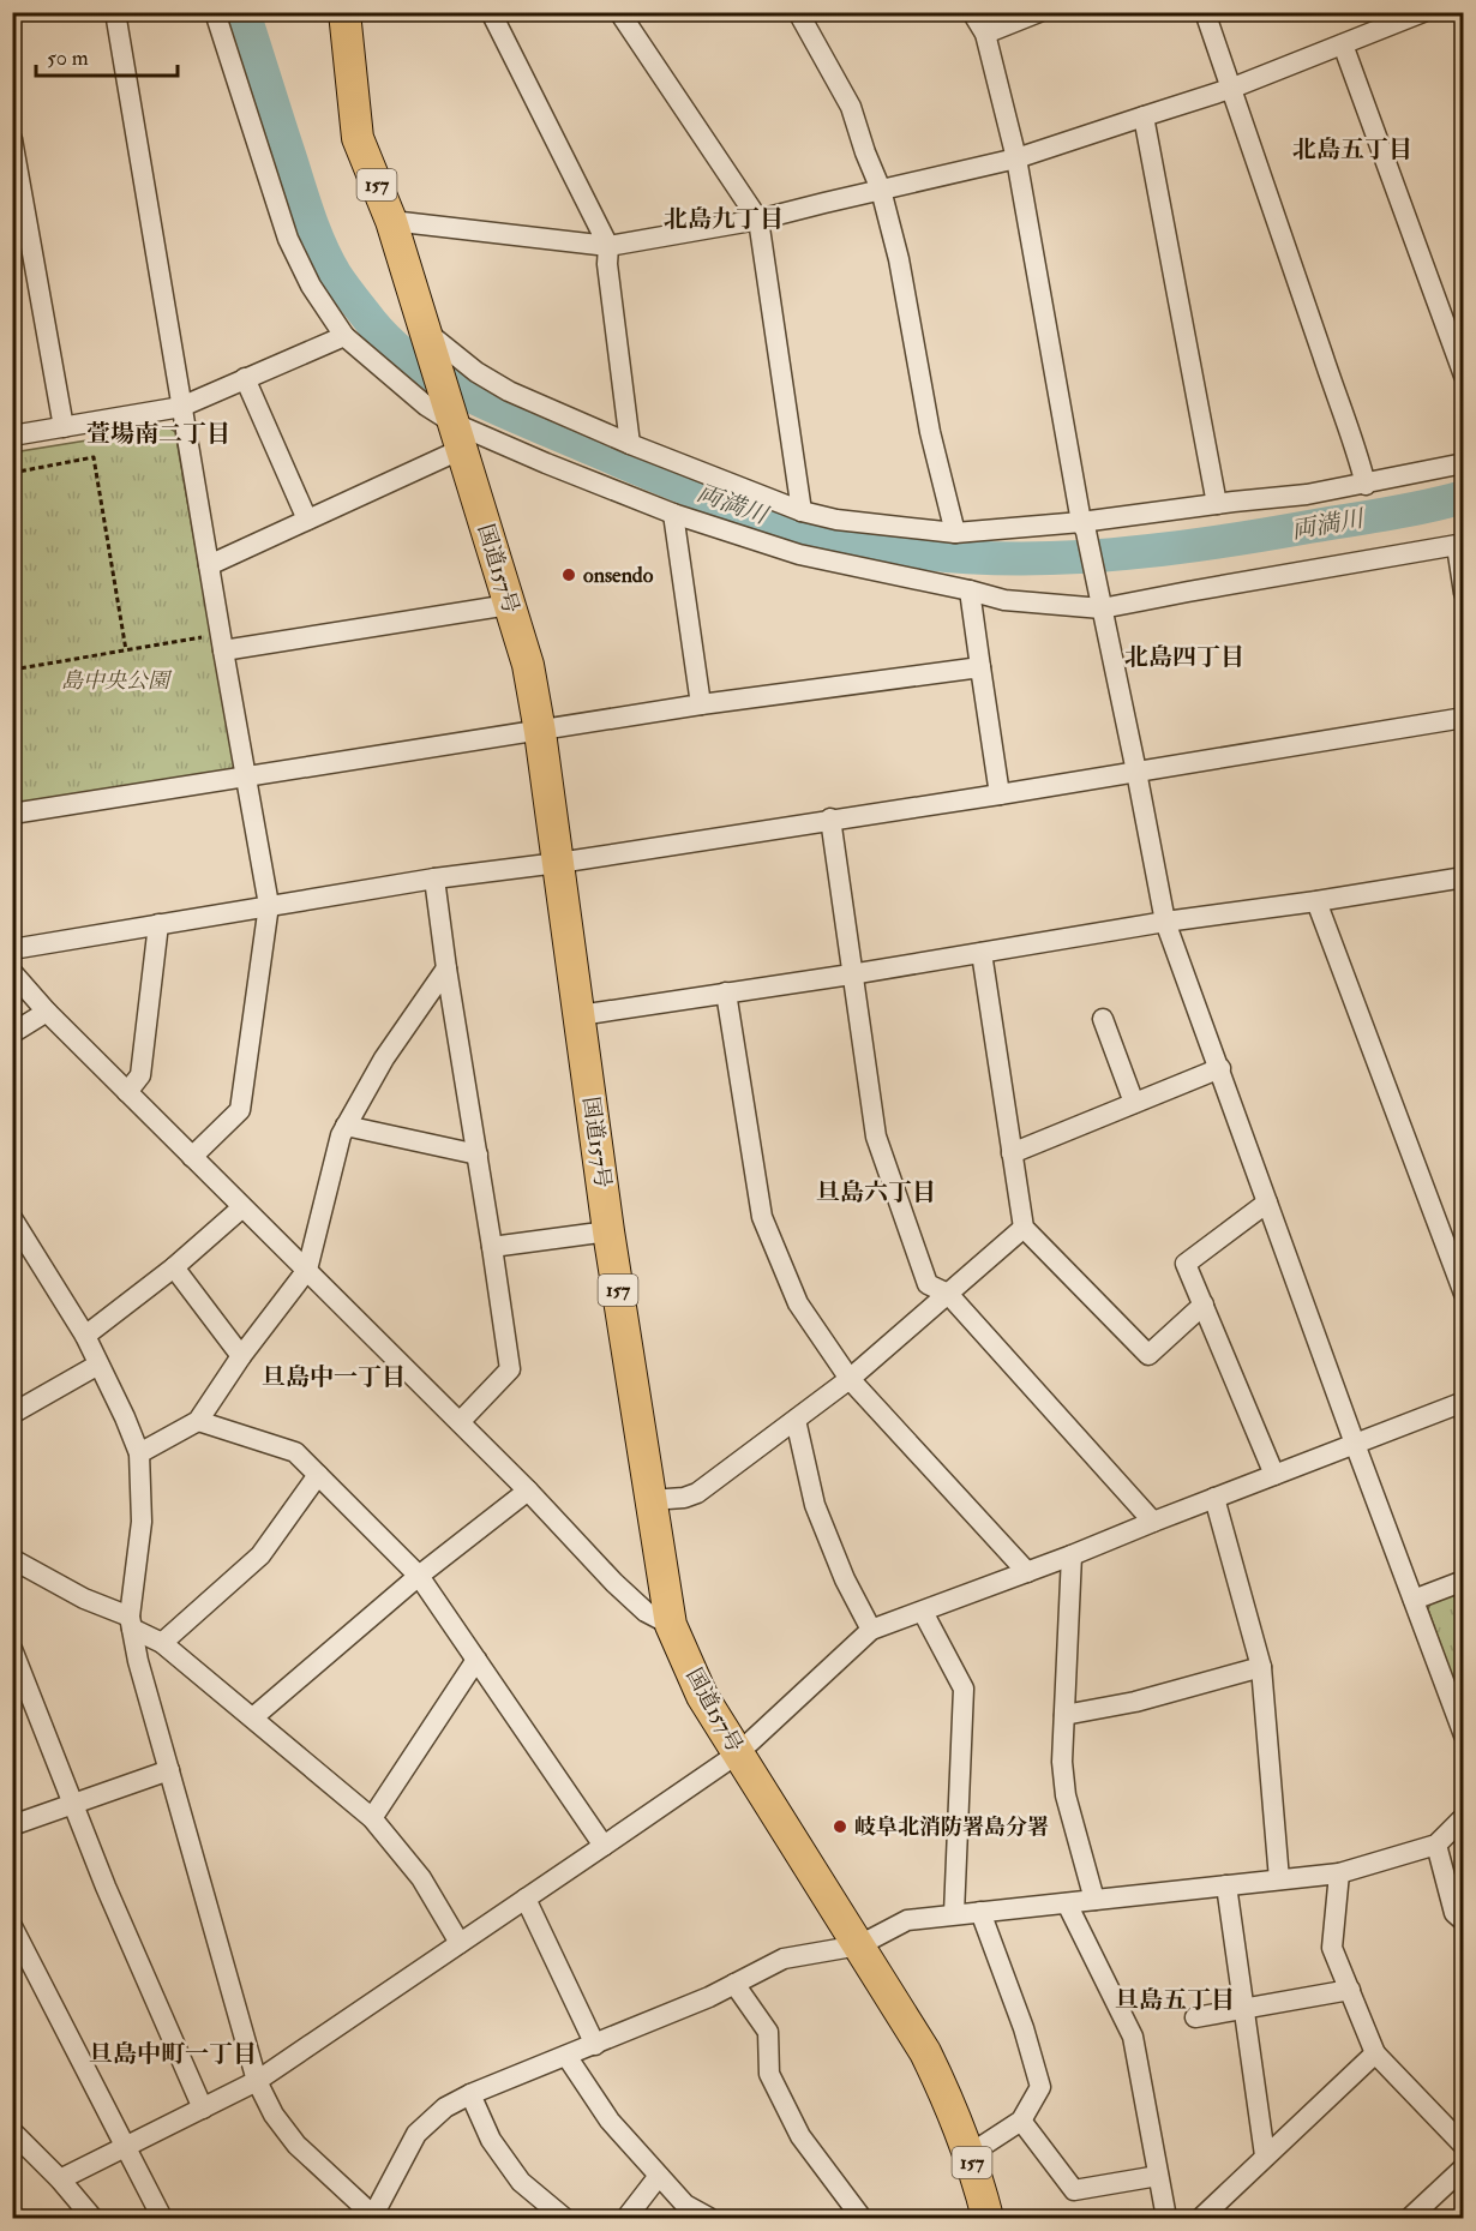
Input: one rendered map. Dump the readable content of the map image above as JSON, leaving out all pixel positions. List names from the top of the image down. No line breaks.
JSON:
{"streets":{"highway":["157","国道157号"]},"districts":["北島五丁目","北島九丁目","萱場南二丁目","北島四丁目","旦島六丁目","旦島中一丁目","旦島五丁目","旦島中町一丁目"],"water":["両満川"],"parks":["島中央公園"],"places":["onsendo","岐阜北消防署島分署"],"scale_bar":"50 m"}
